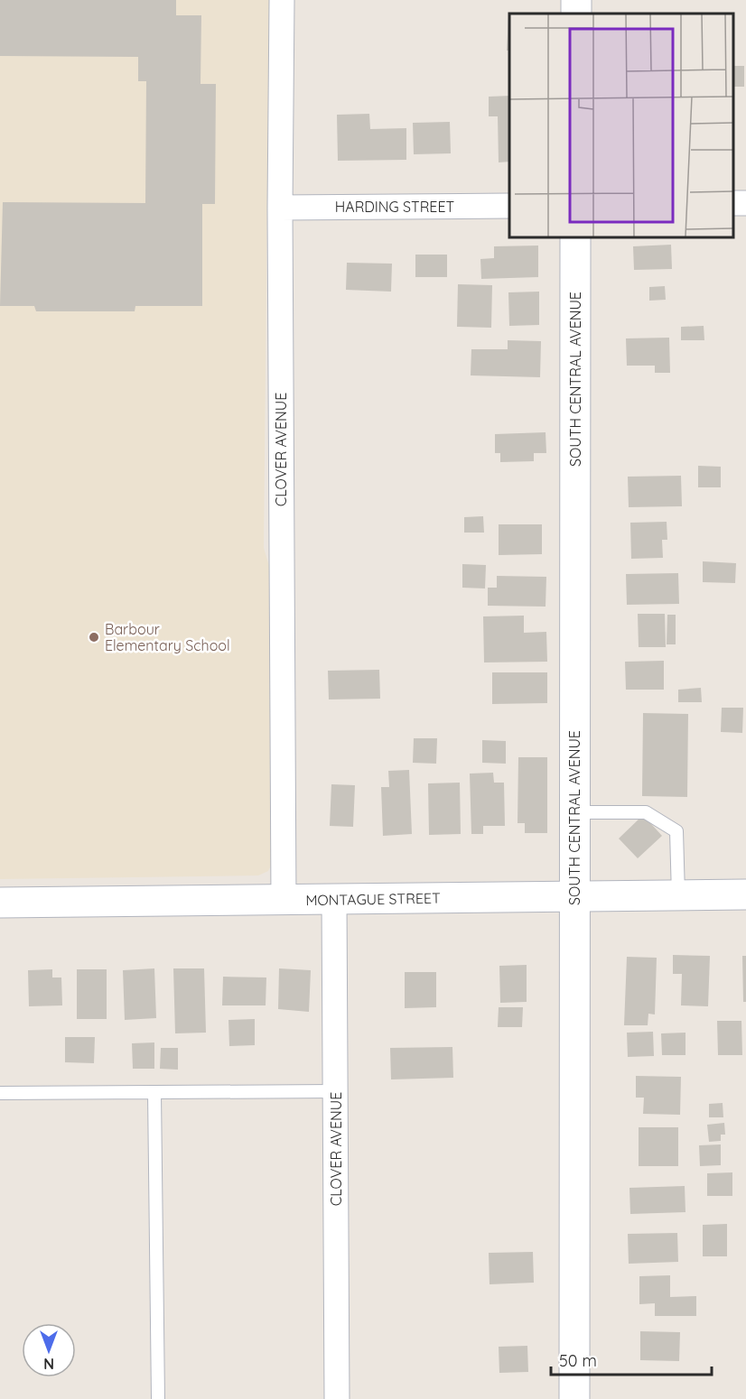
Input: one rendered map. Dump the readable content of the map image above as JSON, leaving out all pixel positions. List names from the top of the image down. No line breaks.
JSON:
{"streets":{"main road":["SOUTH CENTRAL AVENUE","MONTAGUE STREET"],"street":["HARDING STREET","CLOVER AVENUE"]},"crossings":[["HARDING STREET","CLOVER AVENUE"],["SOUTH CENTRAL AVENUE","MONTAGUE STREET"],["CLOVER AVENUE","MONTAGUE STREET"]],"places":["Barbour Elementary School"],"scale_bar":"50 m","north":"bottom"}
